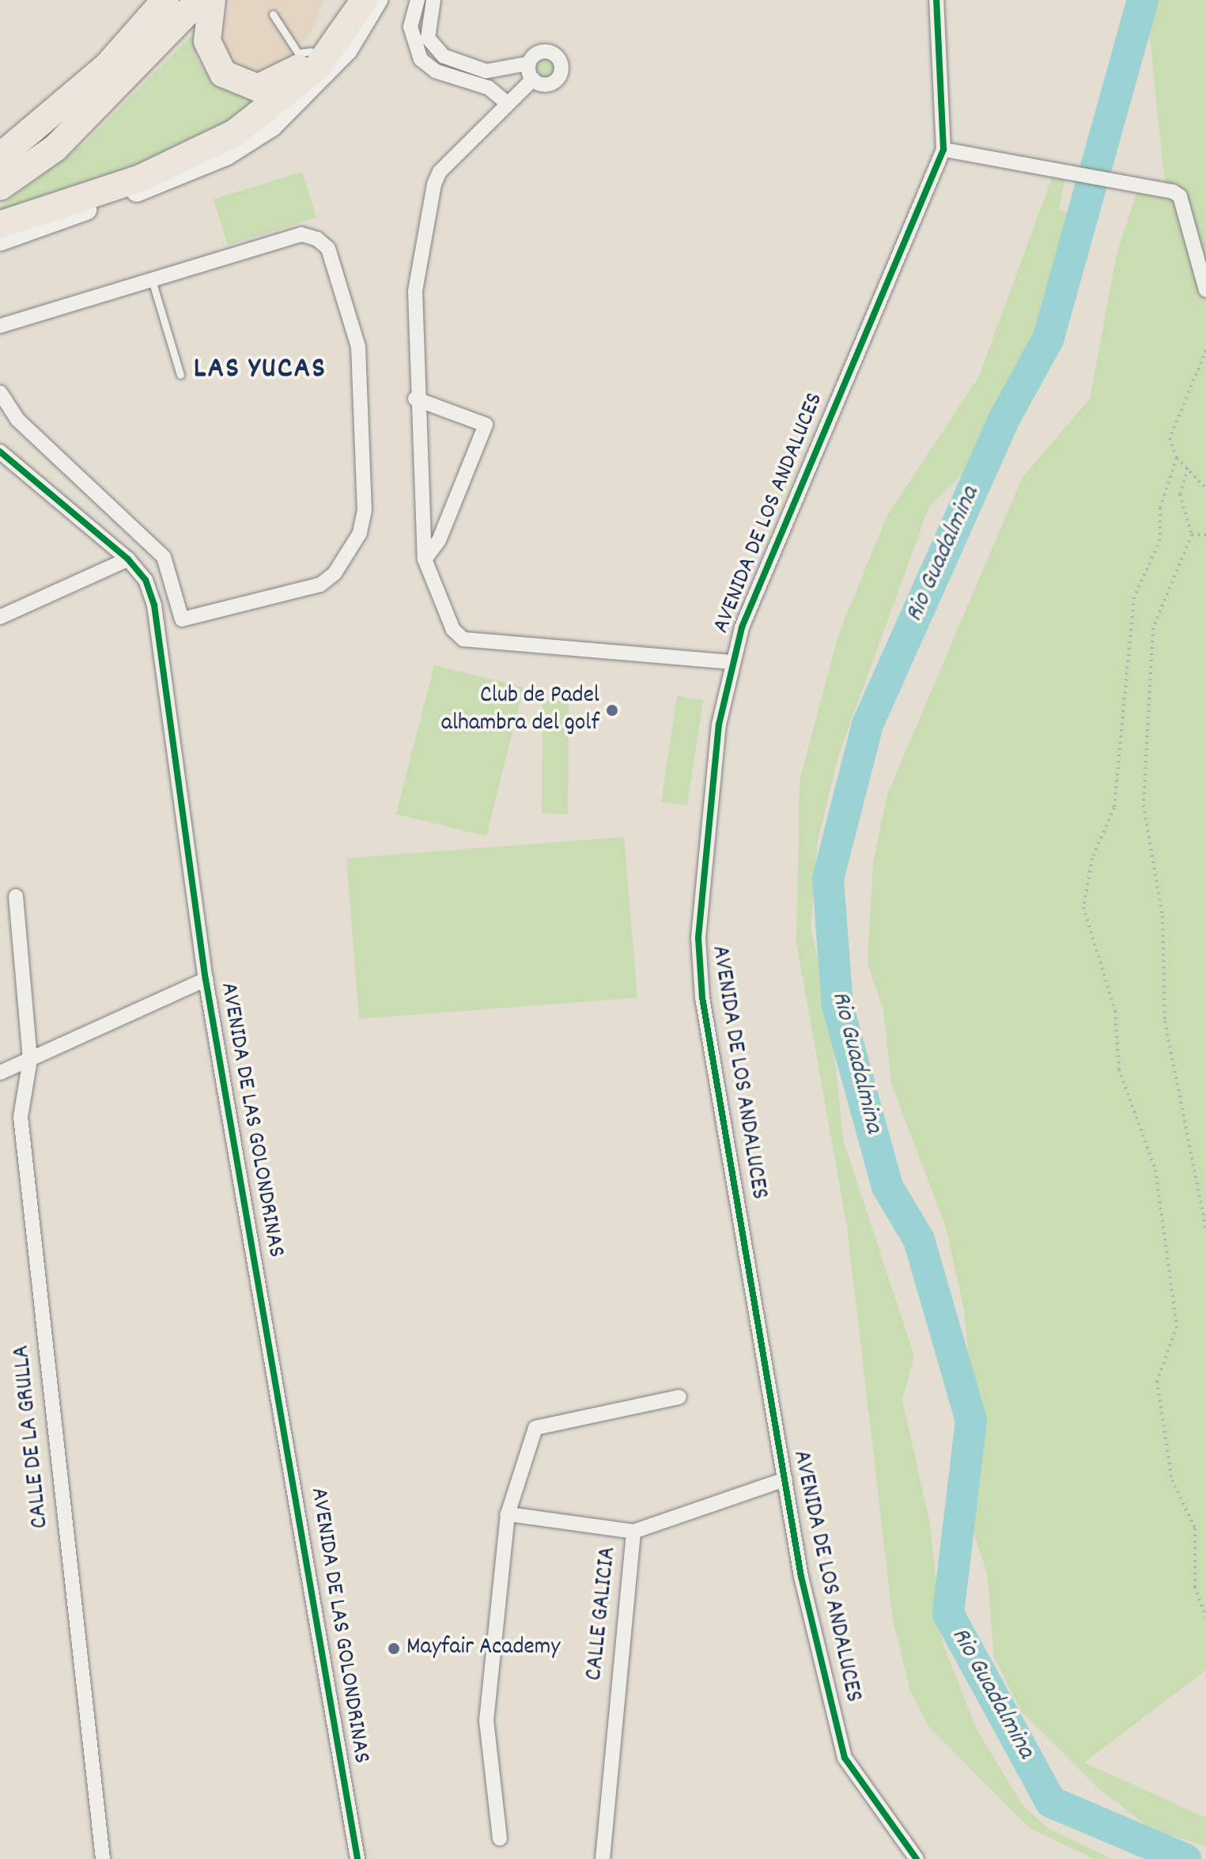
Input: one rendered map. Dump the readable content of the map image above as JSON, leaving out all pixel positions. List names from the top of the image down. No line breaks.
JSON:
{"streets":{"street":["AVENIDA DE LOS ANDALUCES","AVENIDA DE LAS GOLONDRINAS","CALLE DE LA GRULLA","CALLE GALICIA"]},"crossings":[["AVENIDA DE LOS ANDALUCES","CALLE GALICIA"]],"districts":["LAS YUCAS"],"water":["Rio Guadalmina"],"places":["Club de Padel alhambra del golf","Mayfair Academy"]}
